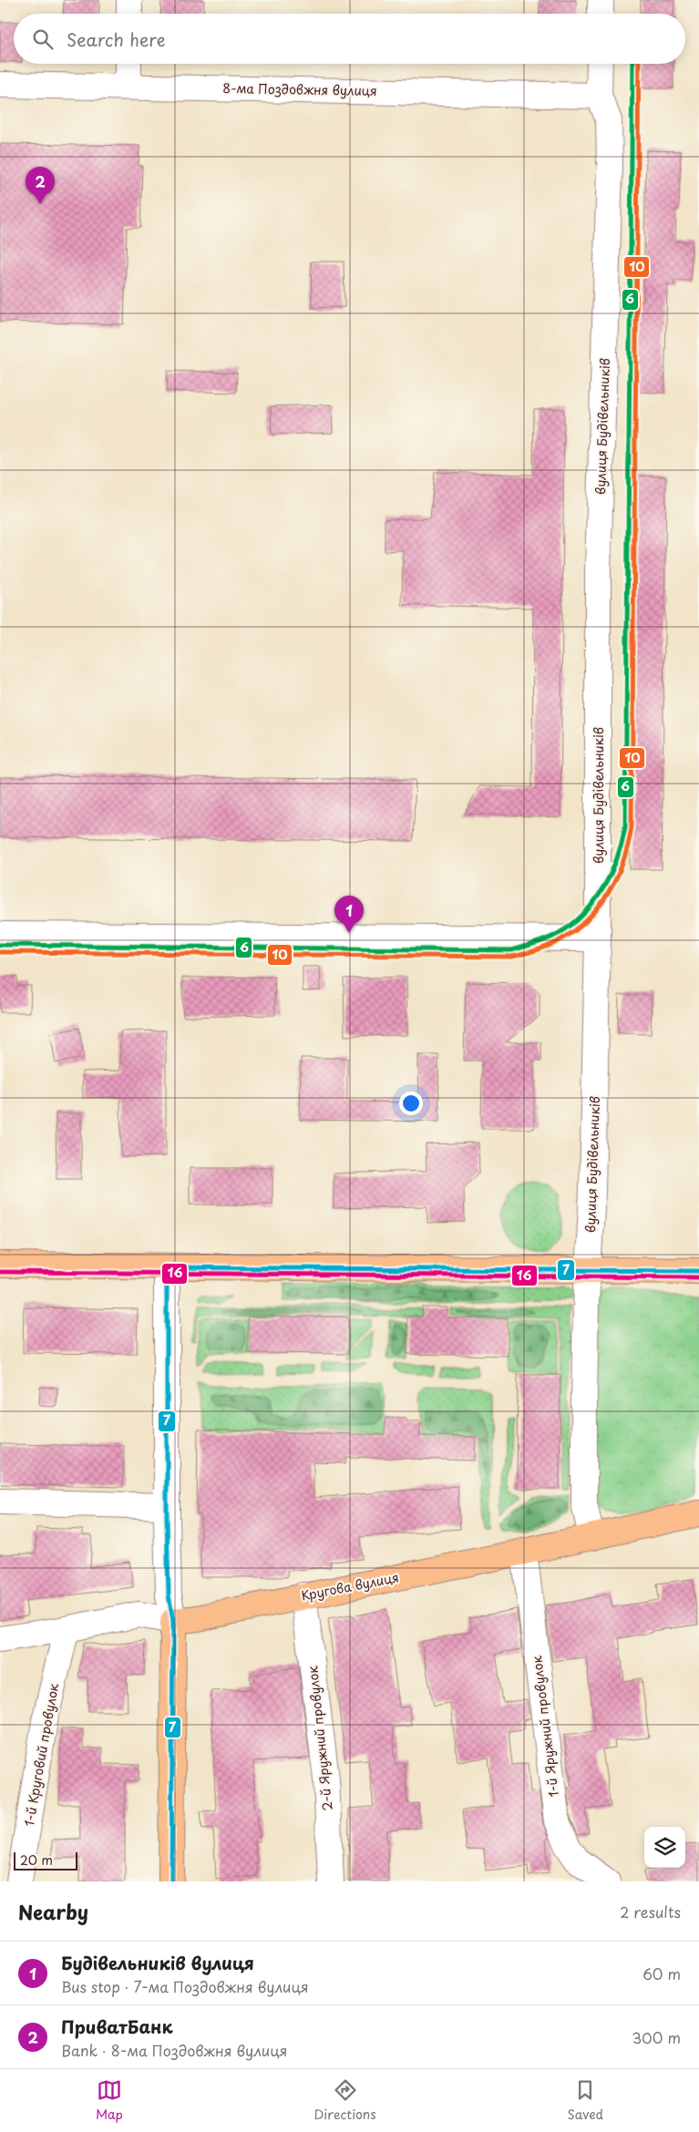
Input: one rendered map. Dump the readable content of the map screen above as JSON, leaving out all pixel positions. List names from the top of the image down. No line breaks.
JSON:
{"streets":{"main road":["Кругова вулиця"],"street":["8-ма Поздовжня вулиця","вулиця Будівельників","1-й Яружний провулок","2-й Яружний провулок","1-й Круговий провулок"]},"crossings":[["8-ма Поздовжня вулиця","вулиця Будівельників"],["вулиця Будівельників","Кругова вулиця"],["Кругова вулиця","1-й Яружний провулок"],["Кругова вулиця","2-й Яружний провулок"],["Кругова вулиця","1-й Круговий провулок"]],"lines":["transit line 6","transit line 10","transit line 7","transit line 16"],"scale_bar":"20 m","page":{"search":"Search here","pins":["2","1"],"scale":"20 m","heading":["Nearby","2 results"],"list":[{"mark":"1","name":"Будівельників вулиця","note":"Bus stop · 7-ма Поздовжня вулиця","value":"60 m"},{"mark":"2","name":"ПриватБанк","note":"Bank · 8-ма Поздовжня вулиця","value":"300 m"}],"nav":["Map","Directions","Saved"]}}
